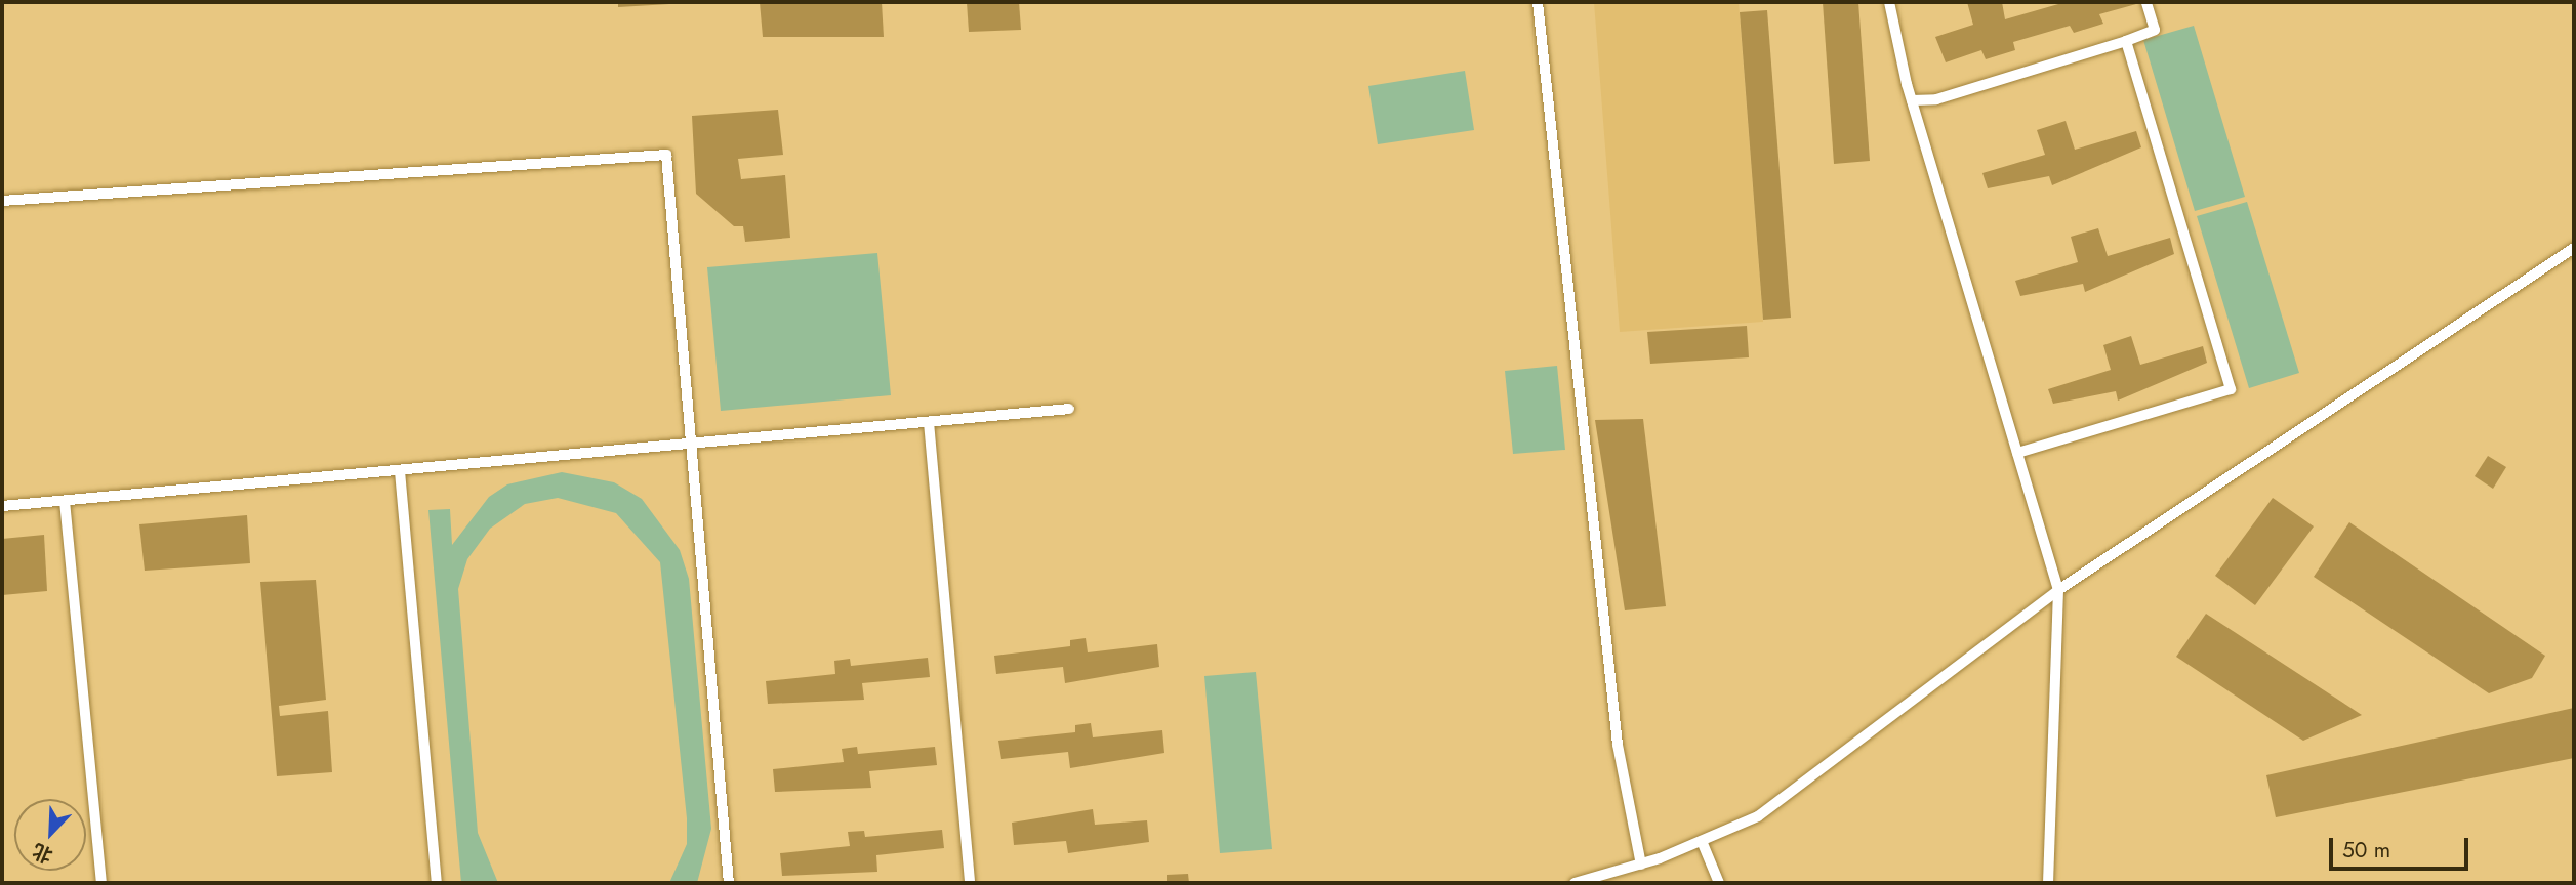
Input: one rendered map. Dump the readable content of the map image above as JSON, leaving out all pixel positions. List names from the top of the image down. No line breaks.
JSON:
{"scale_bar":"50 m","north":"bottom left"}
